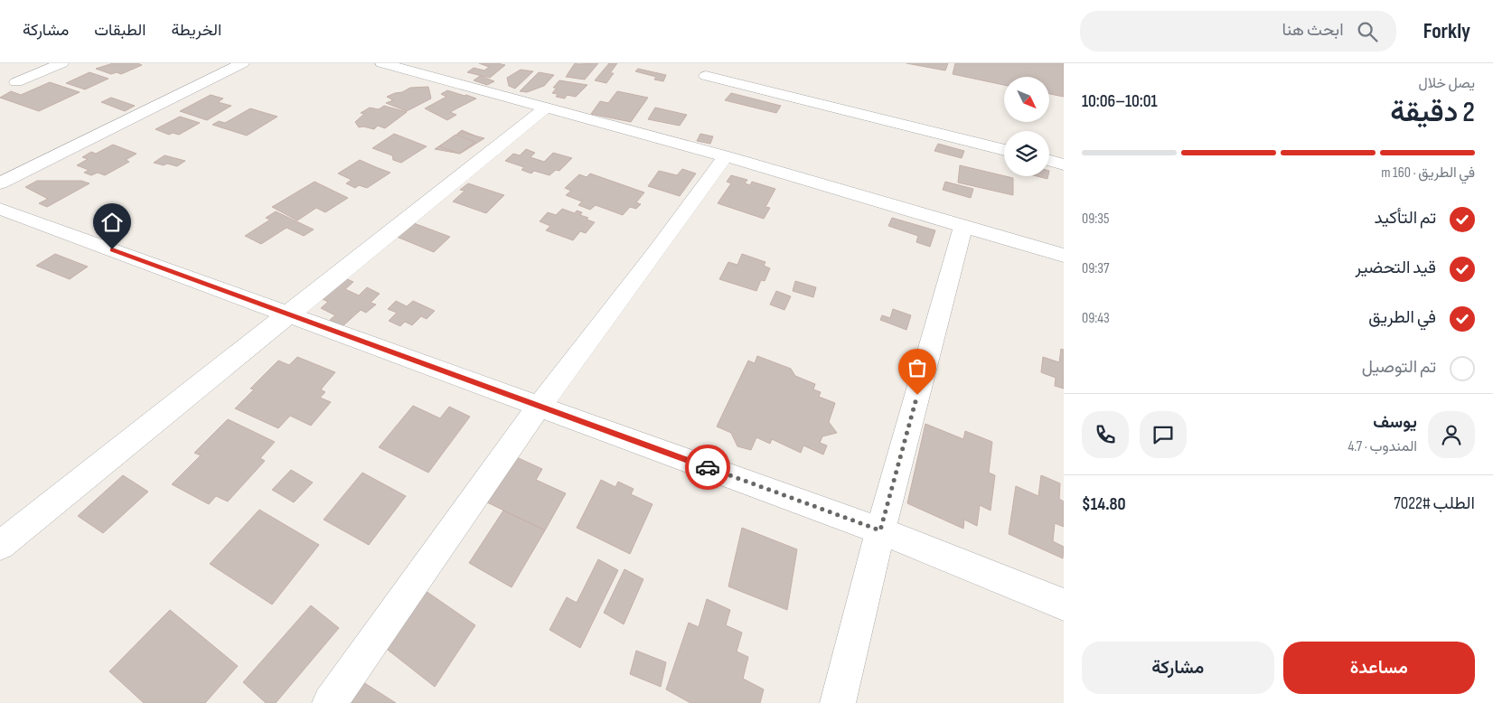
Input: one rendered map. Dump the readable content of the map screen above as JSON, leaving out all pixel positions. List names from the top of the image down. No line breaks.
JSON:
{"north":"bottom right","page":{"header":"Forkly","search":"ابحث هنا","nav":["الخريطة","الطبقات","مشاركة"],"heading":["2 دقيقة","يصل خلال","10:01–10:06"],"panel":["يوسف","المندوب · 4.7","الطلب #7022","$14.80"],"bar":"في الطريق · 160 m","list":[["تم التأكيد","09:35"],["قيد التحضير","09:37"],["في الطريق","09:43"],"تم التوصيل"],"buttons":["مساعدة","مشاركة"]}}
